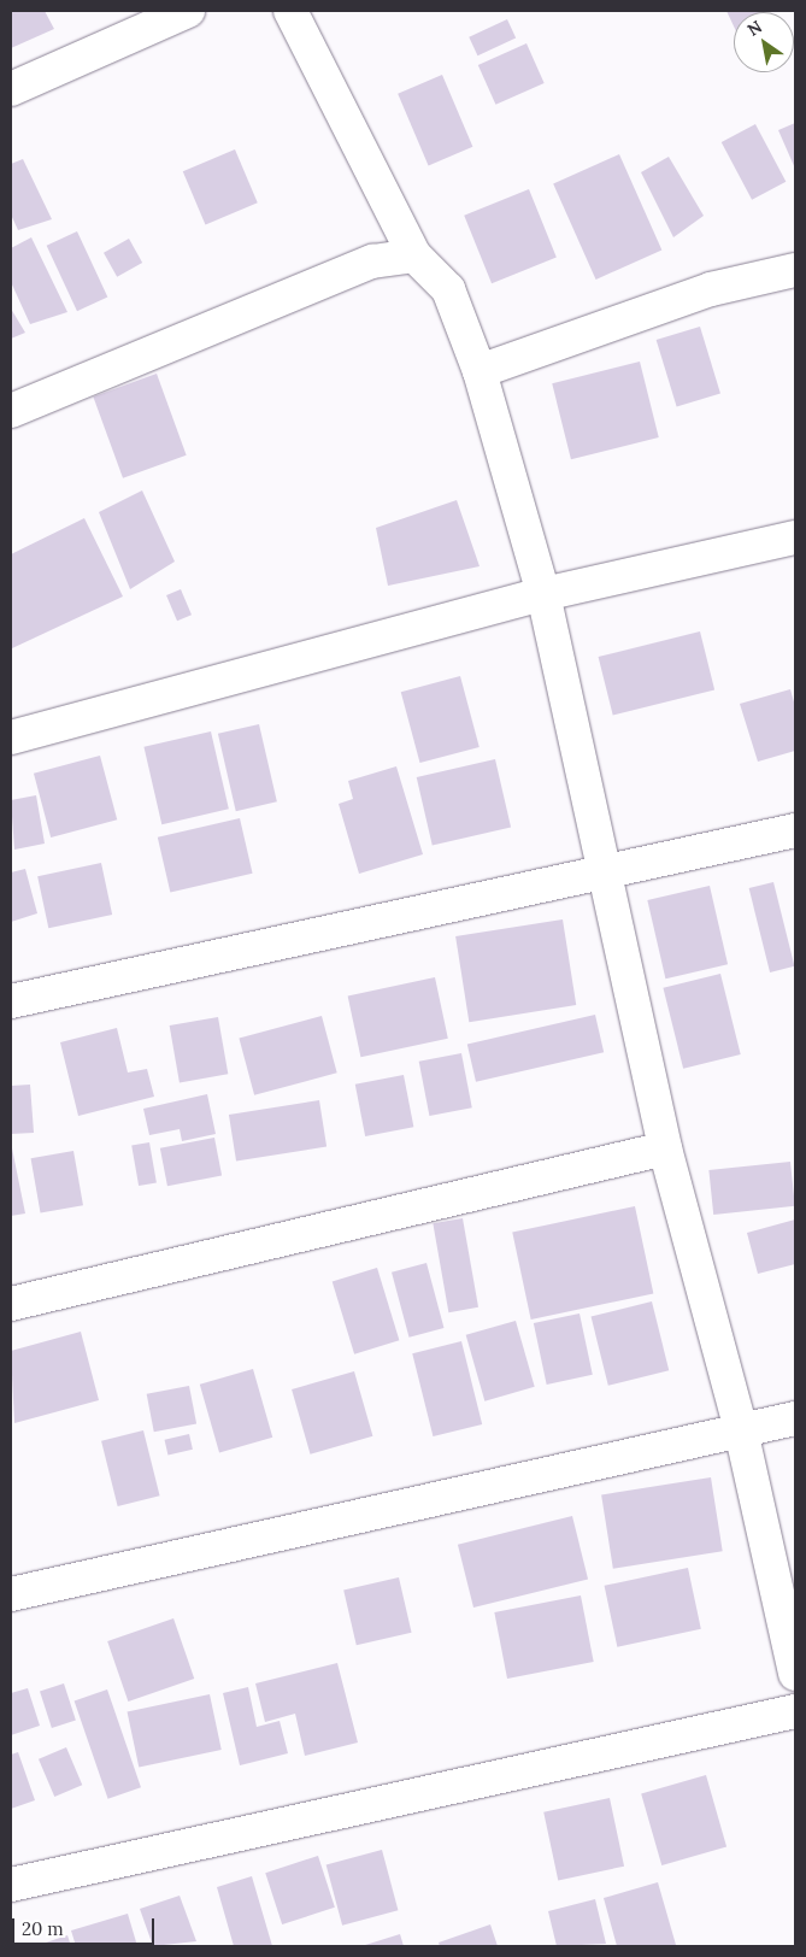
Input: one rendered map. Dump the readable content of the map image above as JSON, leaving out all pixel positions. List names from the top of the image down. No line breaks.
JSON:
{"scale_bar":"20 m","north":"top left"}
